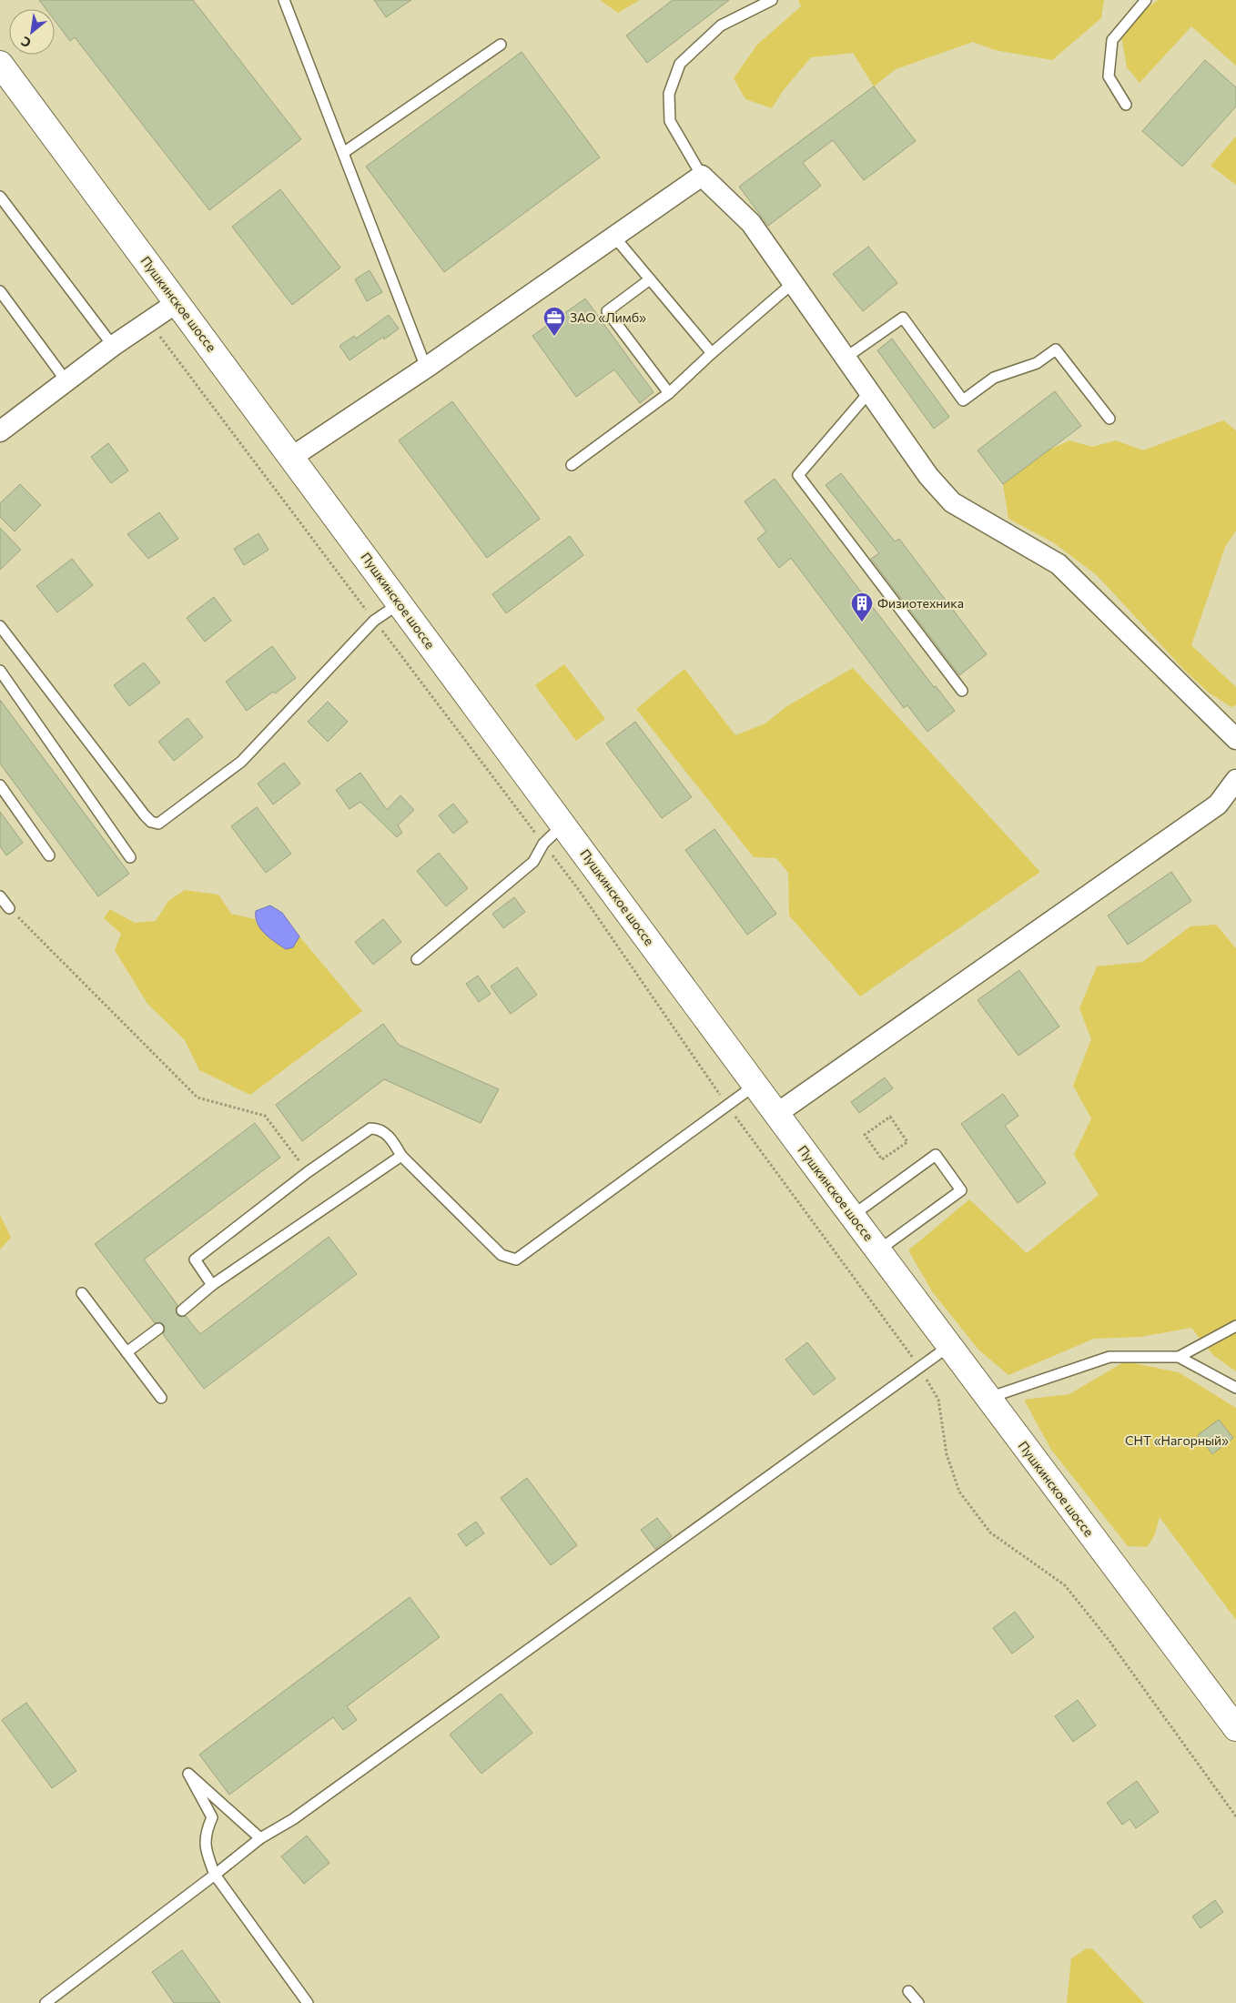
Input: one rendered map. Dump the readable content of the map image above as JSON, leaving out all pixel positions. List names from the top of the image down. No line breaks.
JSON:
{"streets":{"main road":["Пушкинское шоссе"]},"parks":["СНТ «Нагорный»"],"places":{"office":["ЗАО «Лимб»"],"building":["Физиотехника"]},"north":"bottom left"}
